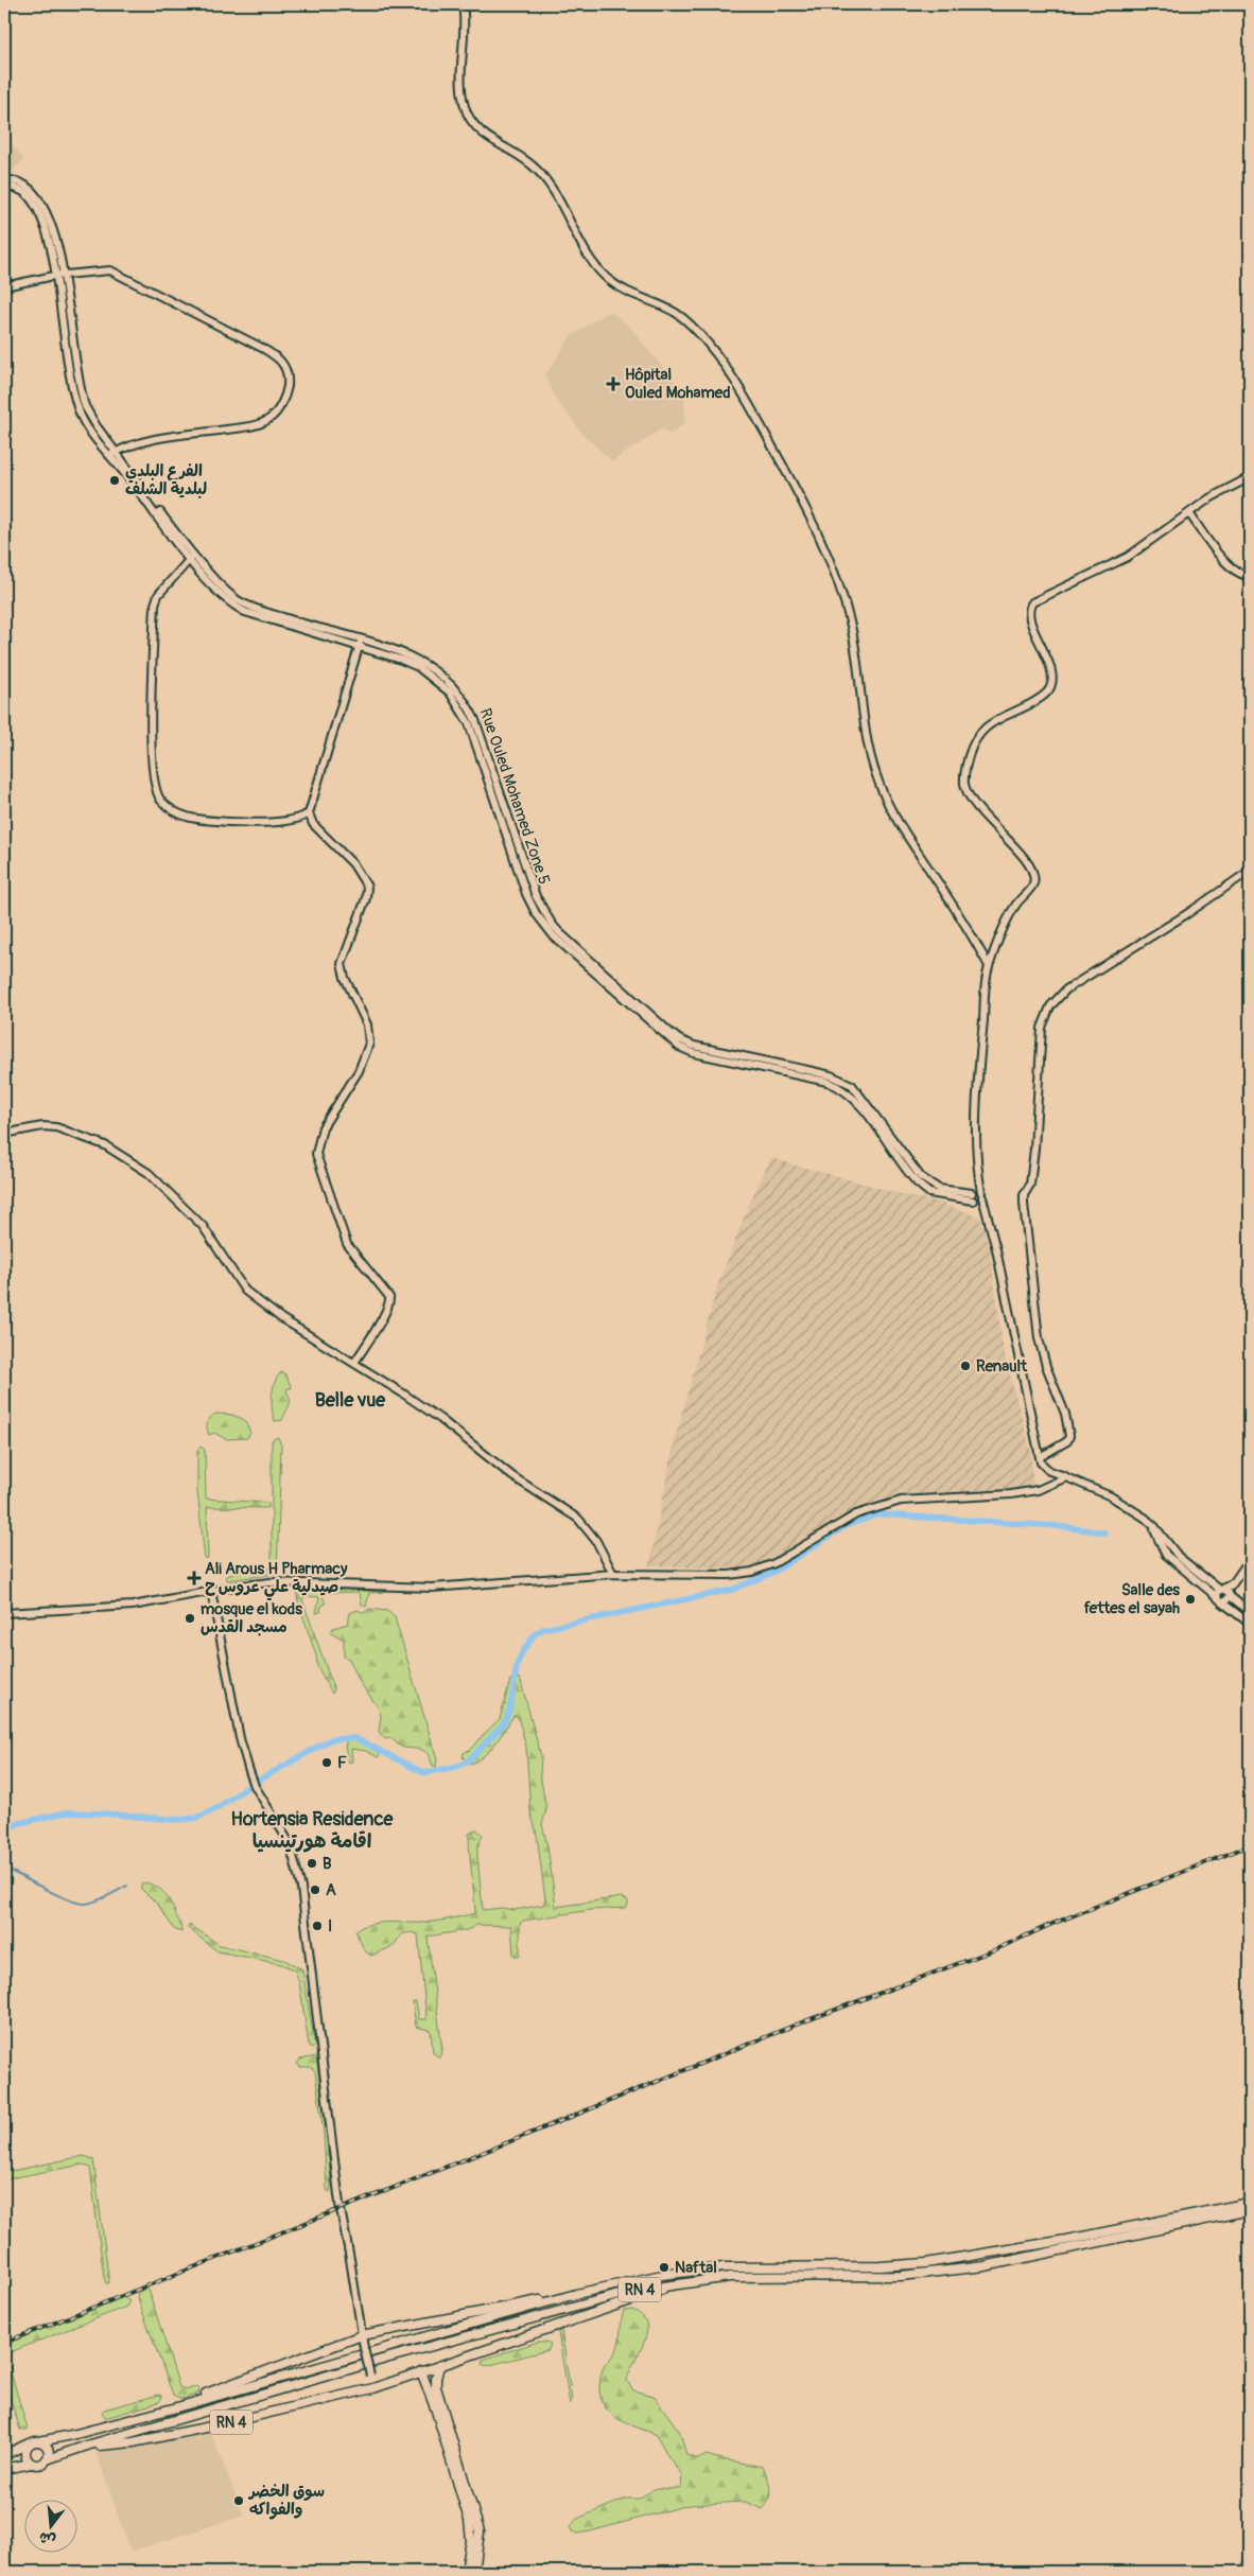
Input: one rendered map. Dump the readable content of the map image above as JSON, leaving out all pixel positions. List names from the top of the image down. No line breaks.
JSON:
{"streets":{"highway":["RN 4"],"street":["Rue Ouled Mohamed Zone 5"]},"districts":["Belle vue","Hortensia Residence اقامة هورتينسيا"],"places":{"health":["Hôpital Ouled Mohamed","Ali Arous H Pharmacy صيدلية علي عروس ح"],"other":["الفرع البلدي لبلدية الشلف","Renault","Salle des fettes el sayah","mosque el kods مسجد القدس","F","B","A","I","Naftal","سوق الخضر والفواكه"]},"north":"bottom"}
